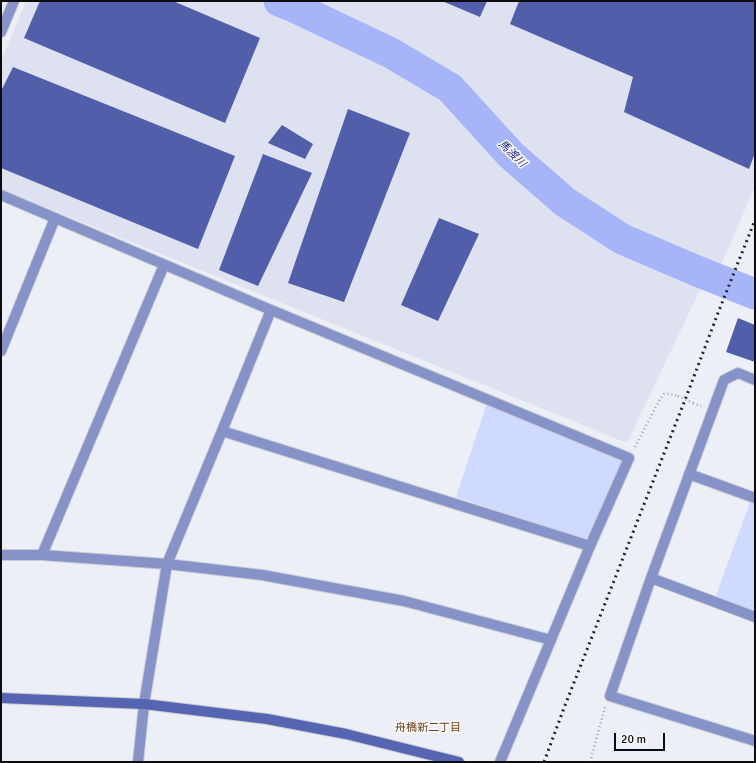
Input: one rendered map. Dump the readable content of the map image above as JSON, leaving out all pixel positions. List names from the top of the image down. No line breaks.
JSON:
{"districts":["舟橋新二丁目"],"water":["馬渡川"],"scale_bar":"20 m"}
